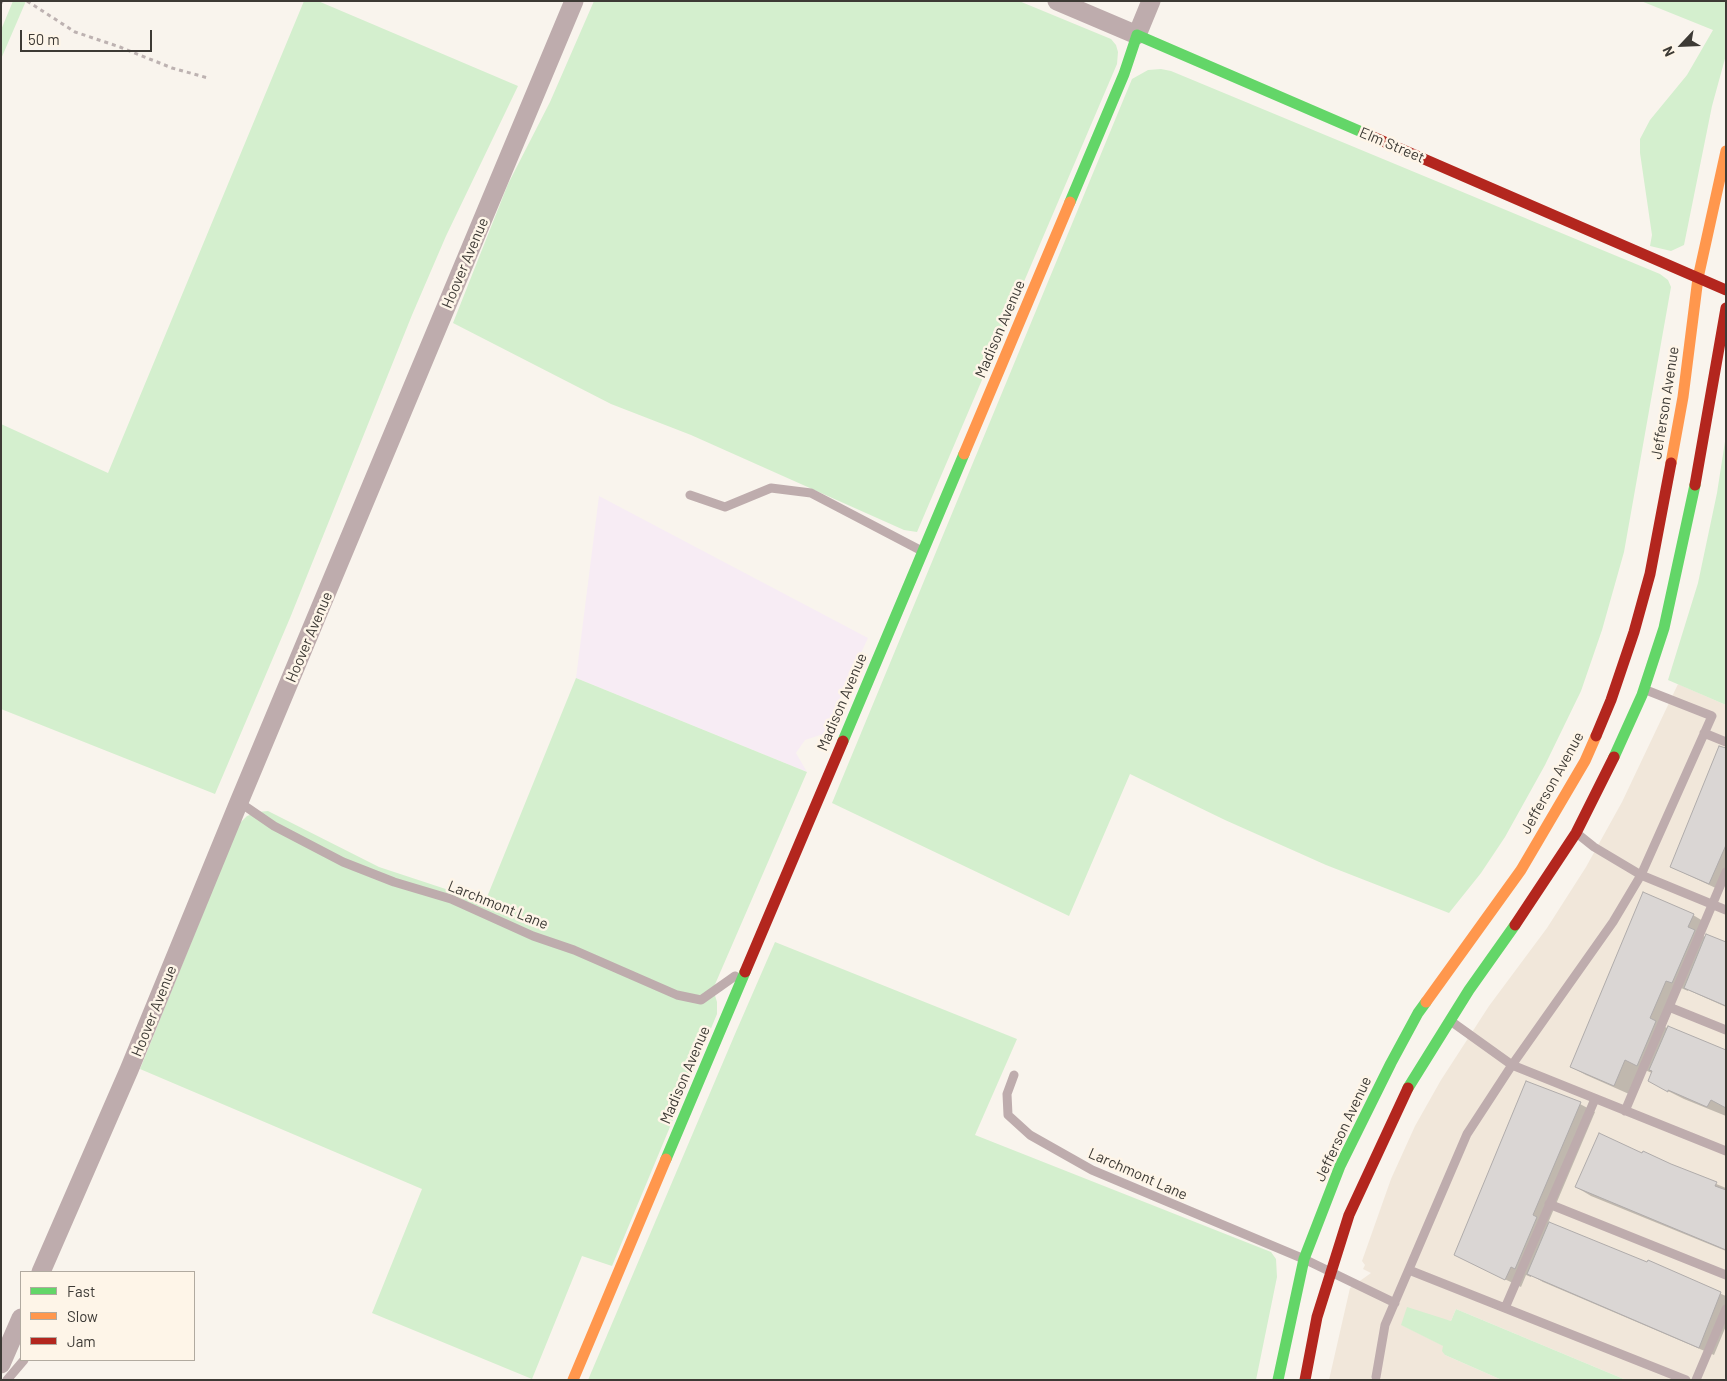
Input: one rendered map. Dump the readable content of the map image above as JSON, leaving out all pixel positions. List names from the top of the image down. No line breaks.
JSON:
{"streets":{"main road":["Elm Street","Madison Avenue","Jefferson Avenue"],"street":["Hoover Avenue"],"lane":["Larchmont Lane"]},"crossings":[["Elm Street","Madison Avenue"],["Elm Street","Jefferson Avenue"],["Hoover Avenue","Larchmont Lane"],["Madison Avenue","Larchmont Lane"],["Jefferson Avenue","Larchmont Lane"]],"legend":["Fast","Slow","Jam"],"scale_bar":"50 m","north":"bottom left"}
